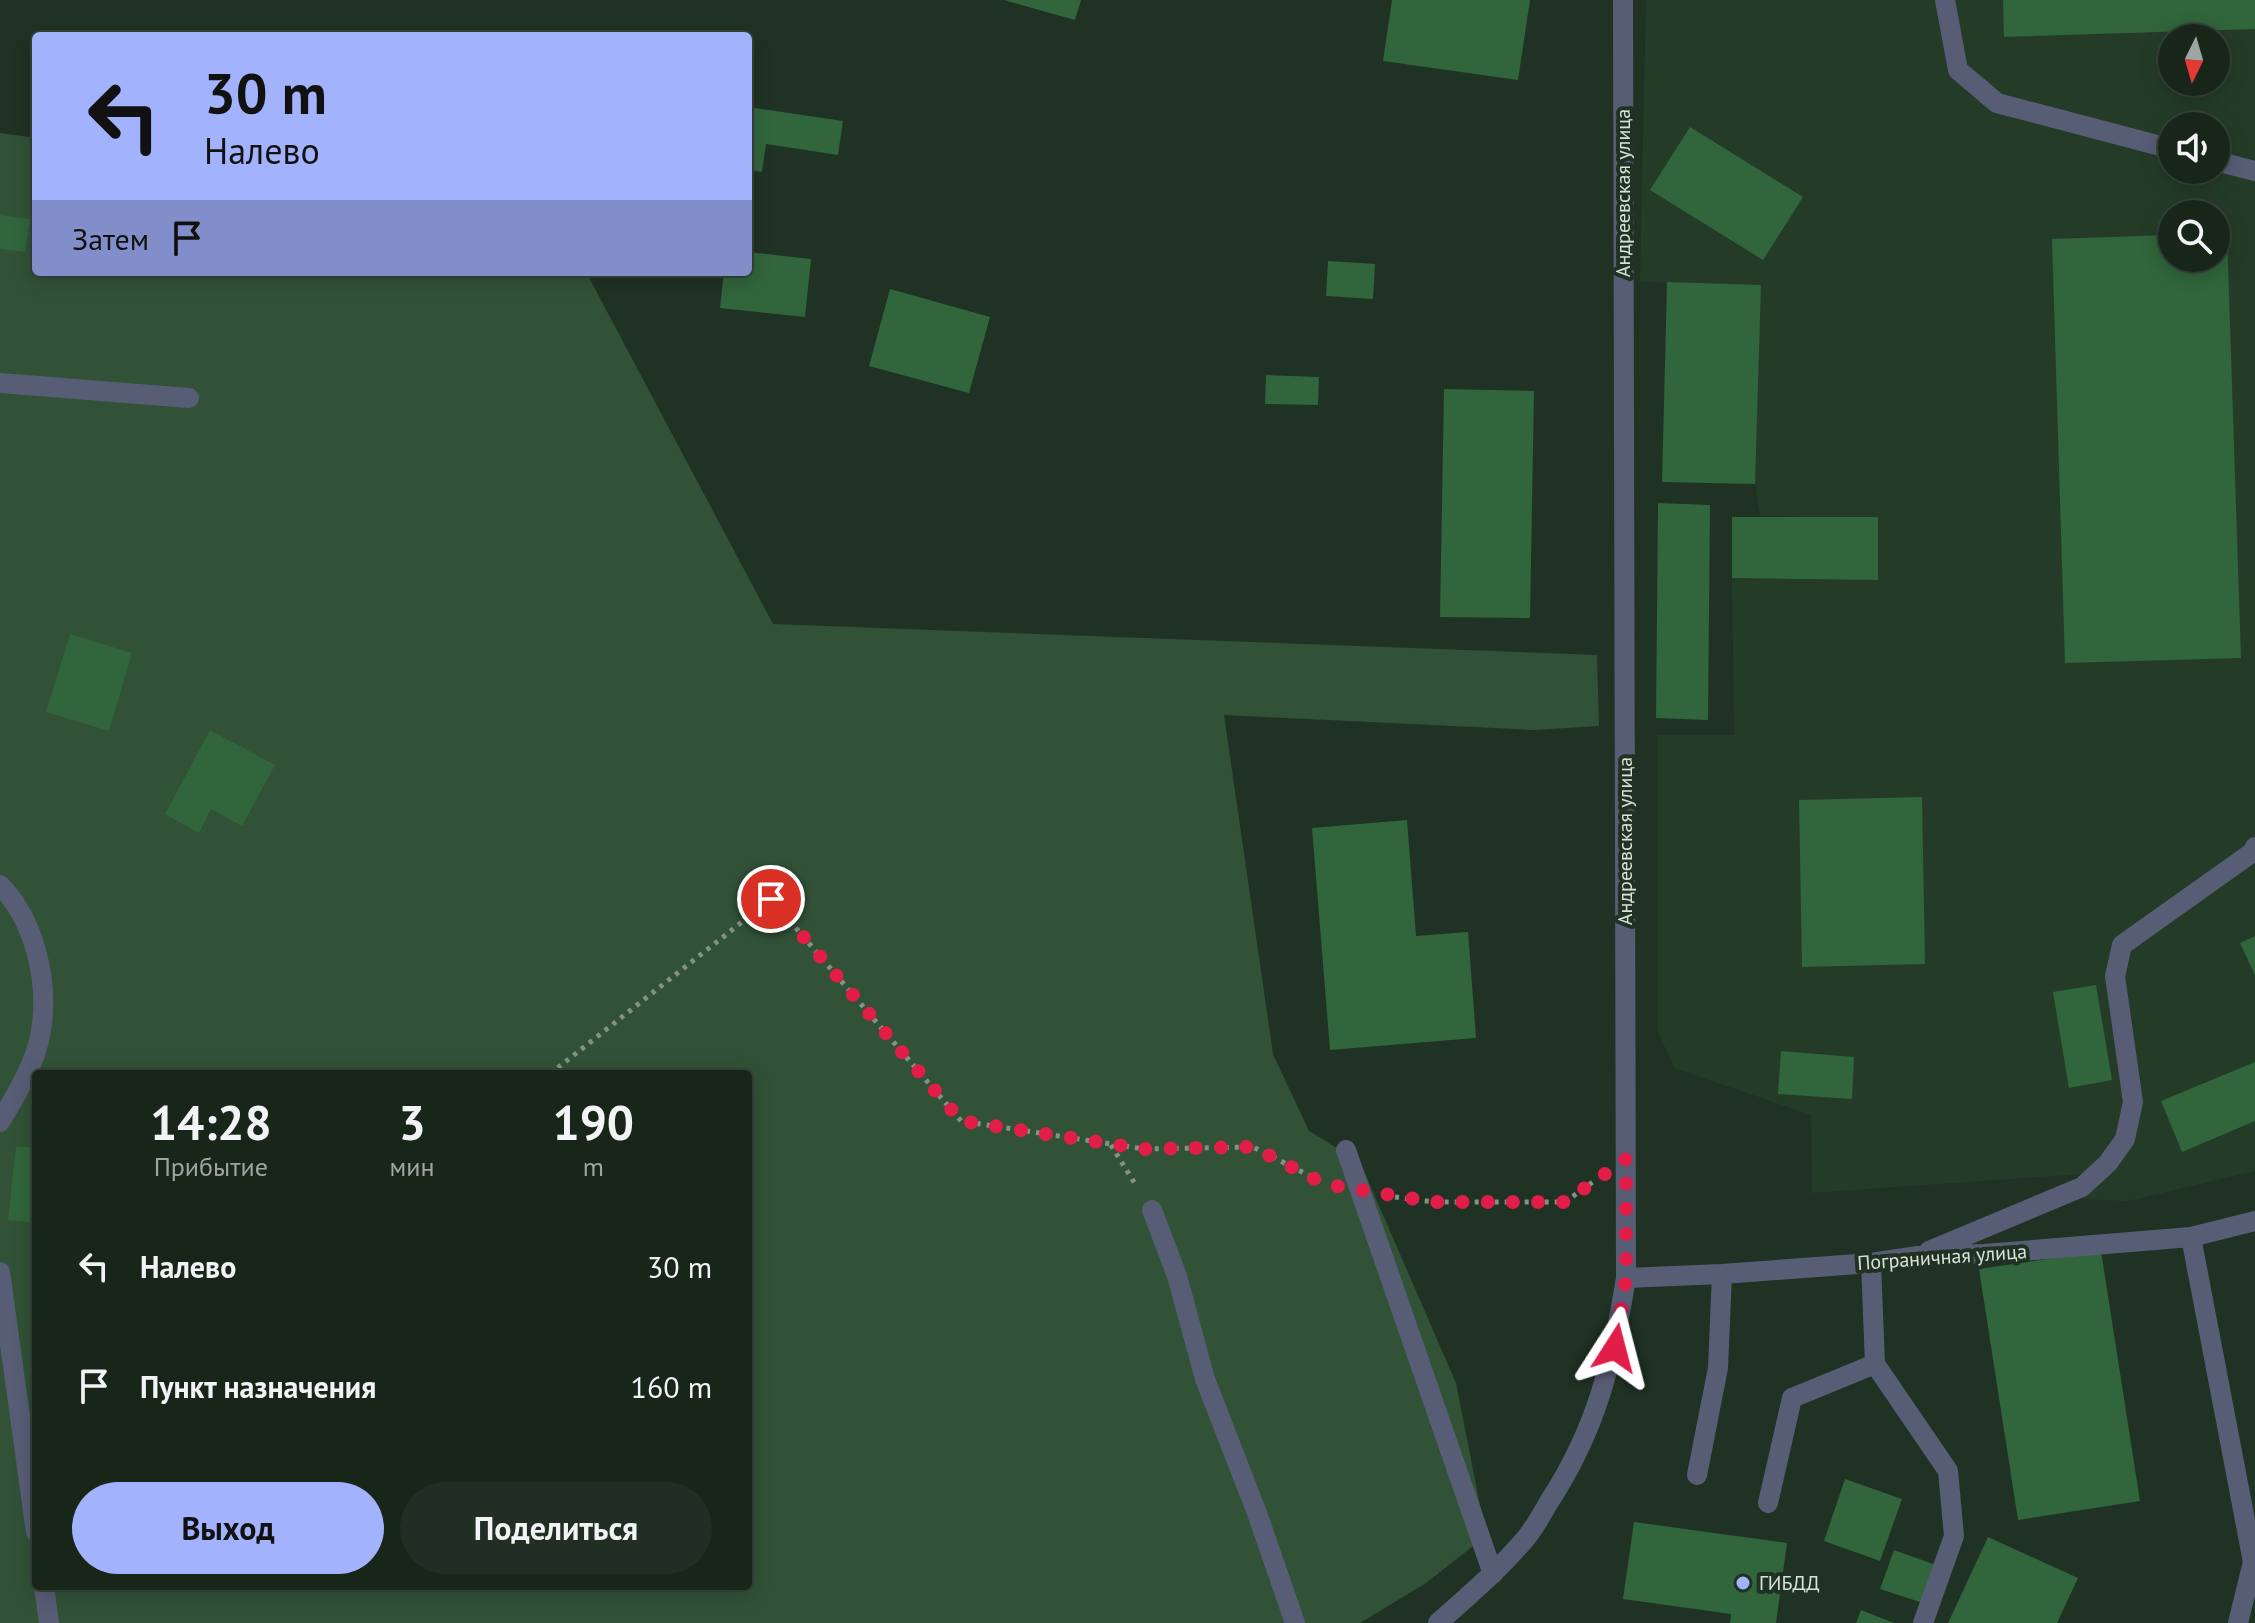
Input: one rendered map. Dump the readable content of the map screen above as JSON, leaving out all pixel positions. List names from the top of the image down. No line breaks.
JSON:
{"streets":{"street":["Андреевская улица","Пограничная улица"]},"crossings":[["Андреевская улица","Пограничная улица"]],"places":["ГИБДД"],"north":"bottom","page":{"turn":["30 m","Налево"],"then":"Затем","eta":["14:28","Прибытие","3","мин","190","m"],"list":[{"name":"Налево","value":"30 m"},{"name":"Пункт назначения","value":"160 m"}],"buttons":["Выход","Поделиться"]}}
